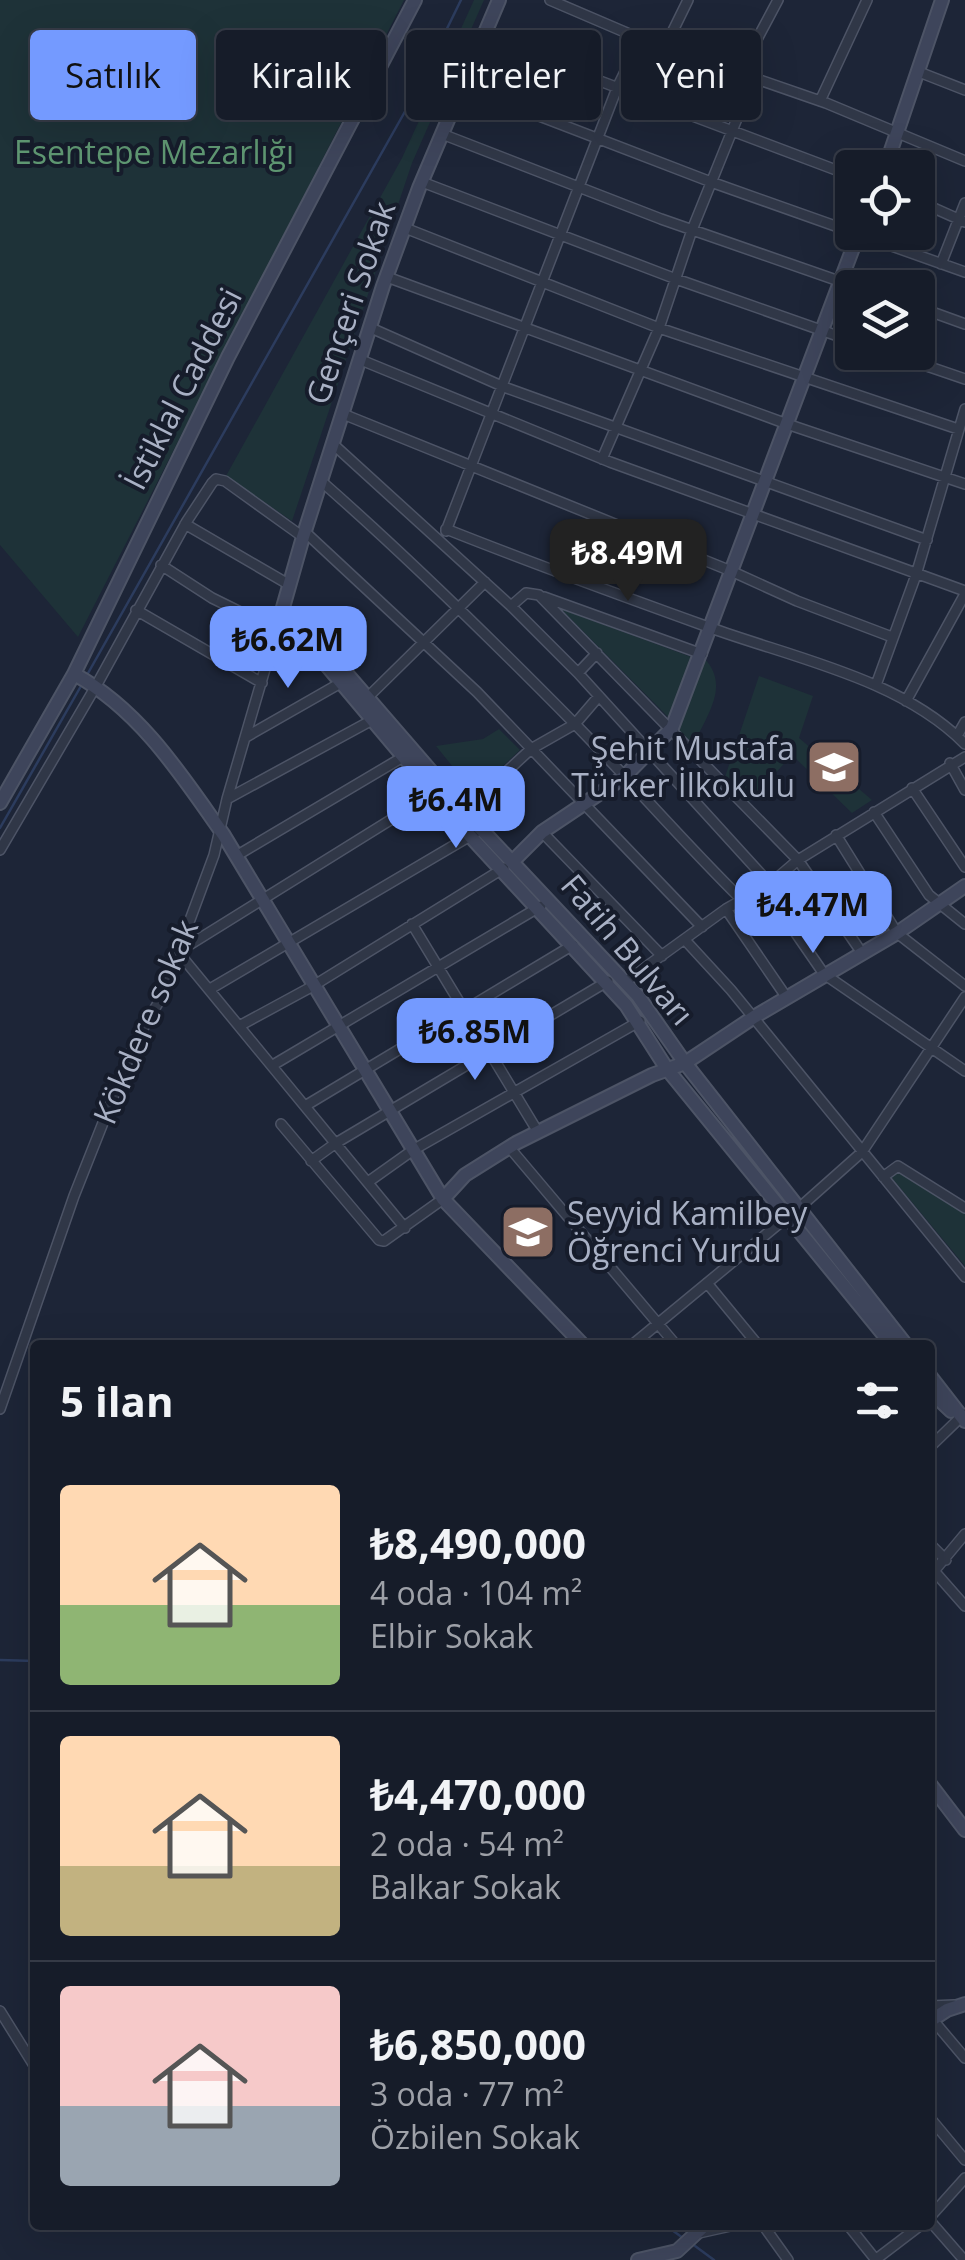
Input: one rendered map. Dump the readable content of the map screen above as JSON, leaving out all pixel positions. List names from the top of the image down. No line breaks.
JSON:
{"streets":{"street":["Gençeri Sokak","İstiklal Caddesi","Fatih Bulvarı","Kökdere sokak"]},"crossings":[["Gençeri Sokak","Kökdere sokak"]],"parks":["Esentepe Mezarlığı"],"places":{"school or university":["Şehit Mustafa Türker İlkokulu","Seyyid Kamilbey Öğrenci Yurdu"]},"page":{"chip":["Satılık","Kiralık","Filtreler","Yeni"],"price":["₺8.49M","₺6.62M","₺6.4M","₺4.47M","₺6.85M"],"heading":"5 ilan","list":[{"name":"₺8,490,000","note":"4 oda · 104 m² · Elbir Sokak"},{"name":"₺4,470,000","note":"2 oda · 54 m² · Balkar Sokak"},{"name":"₺6,850,000","note":"3 oda · 77 m² · Özbilen Sokak"}]}}
